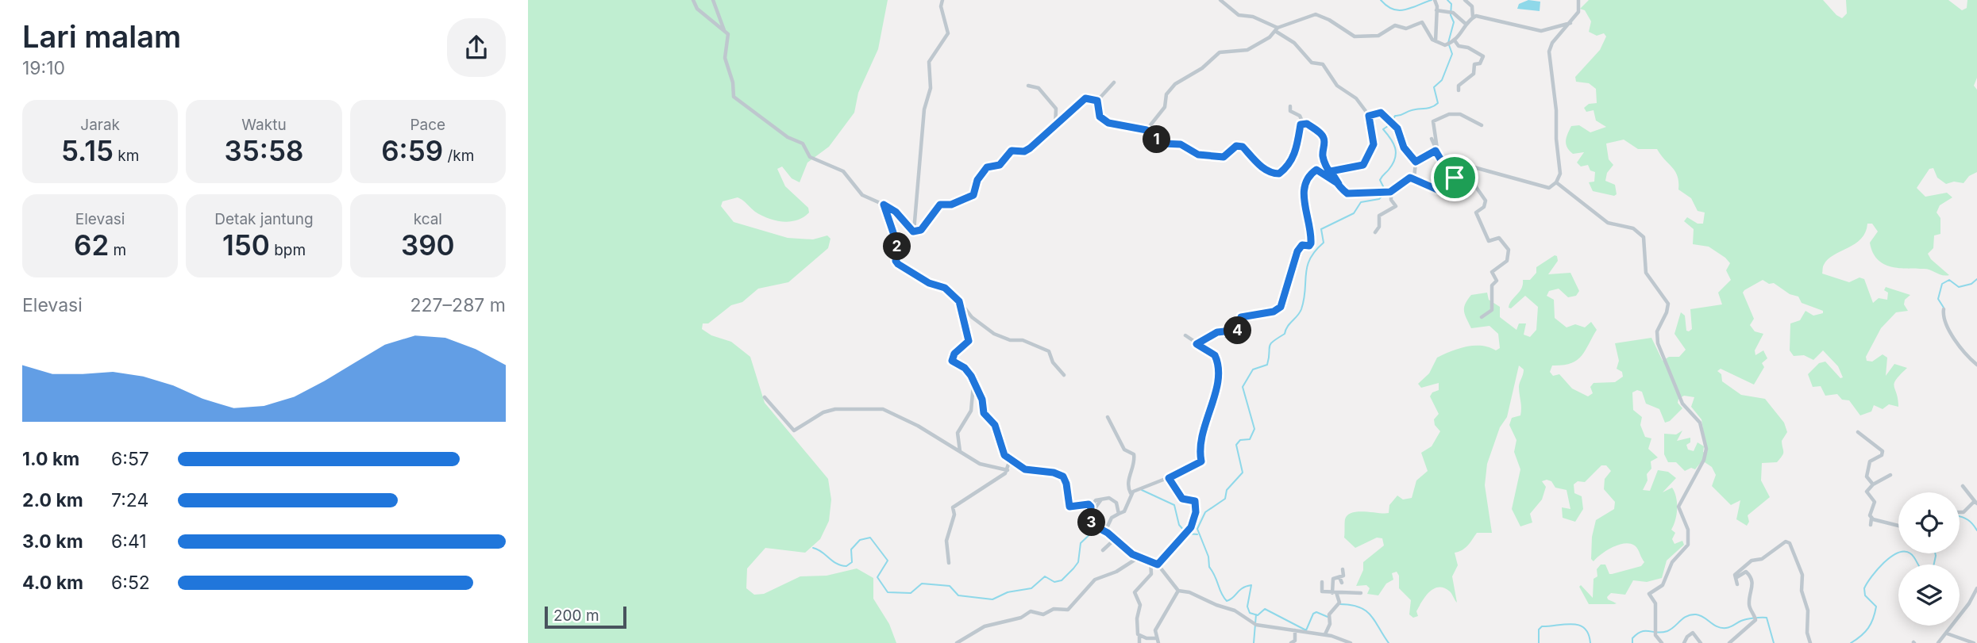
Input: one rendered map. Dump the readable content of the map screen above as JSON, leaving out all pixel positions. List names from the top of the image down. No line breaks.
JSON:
{"scale_bar":"200 m","page":{"heading":["Lari malam","19:10"],"stats":[["Jarak","5.15 km"],["Waktu","35:58"],["Pace","6:59 /km"],["Elevasi","62 m"],["Detak jantung","150 bpm"],["kcal","390"]],"pins":["1","2","4","3"],"chart":["Elevasi","227–287 m"],"list":[{"name":"1.0 km","note":"6:57"},{"name":"2.0 km","note":"7:24"},{"name":"3.0 km","note":"6:41"},{"name":"4.0 km","note":"6:52"}],"scale":"200 m"}}
